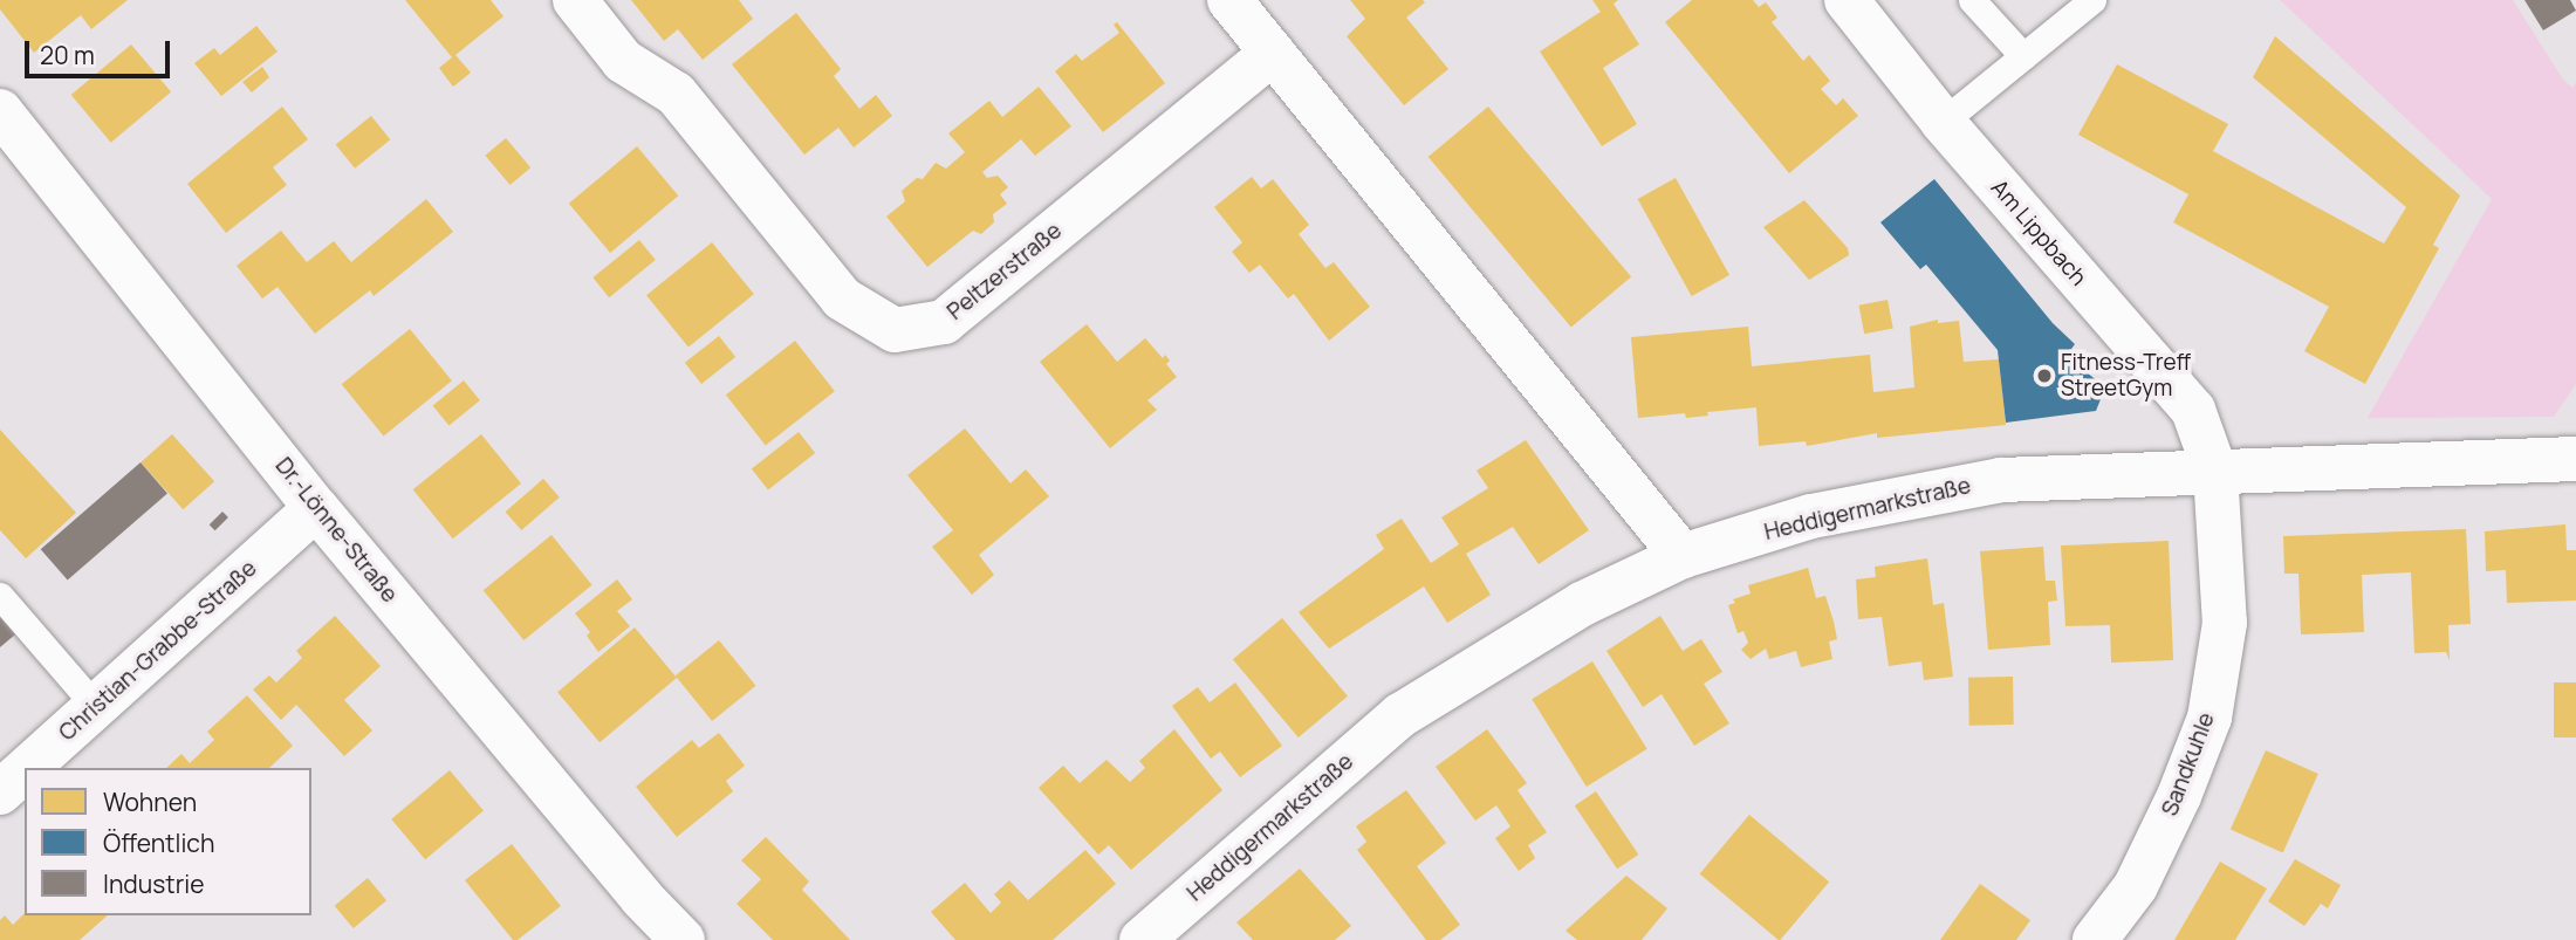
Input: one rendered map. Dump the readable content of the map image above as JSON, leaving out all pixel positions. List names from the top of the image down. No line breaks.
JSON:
{"streets":{"street":["Am Lippbach","Peltzerstraße","Heddigermarkstraße","Dr.-Lönne-Straße","Christian-Grabbe-Straße","Sandkuhle"]},"crossings":[["Am Lippbach","Heddigermarkstraße"],["Am Lippbach","Sandkuhle"],["Heddigermarkstraße","Sandkuhle"],["Dr.-Lönne-Straße","Christian-Grabbe-Straße"]],"places":["Fitness-Treff StreetGym"],"legend":["Wohnen","Öffentlich","Industrie"],"scale_bar":"20 m"}
